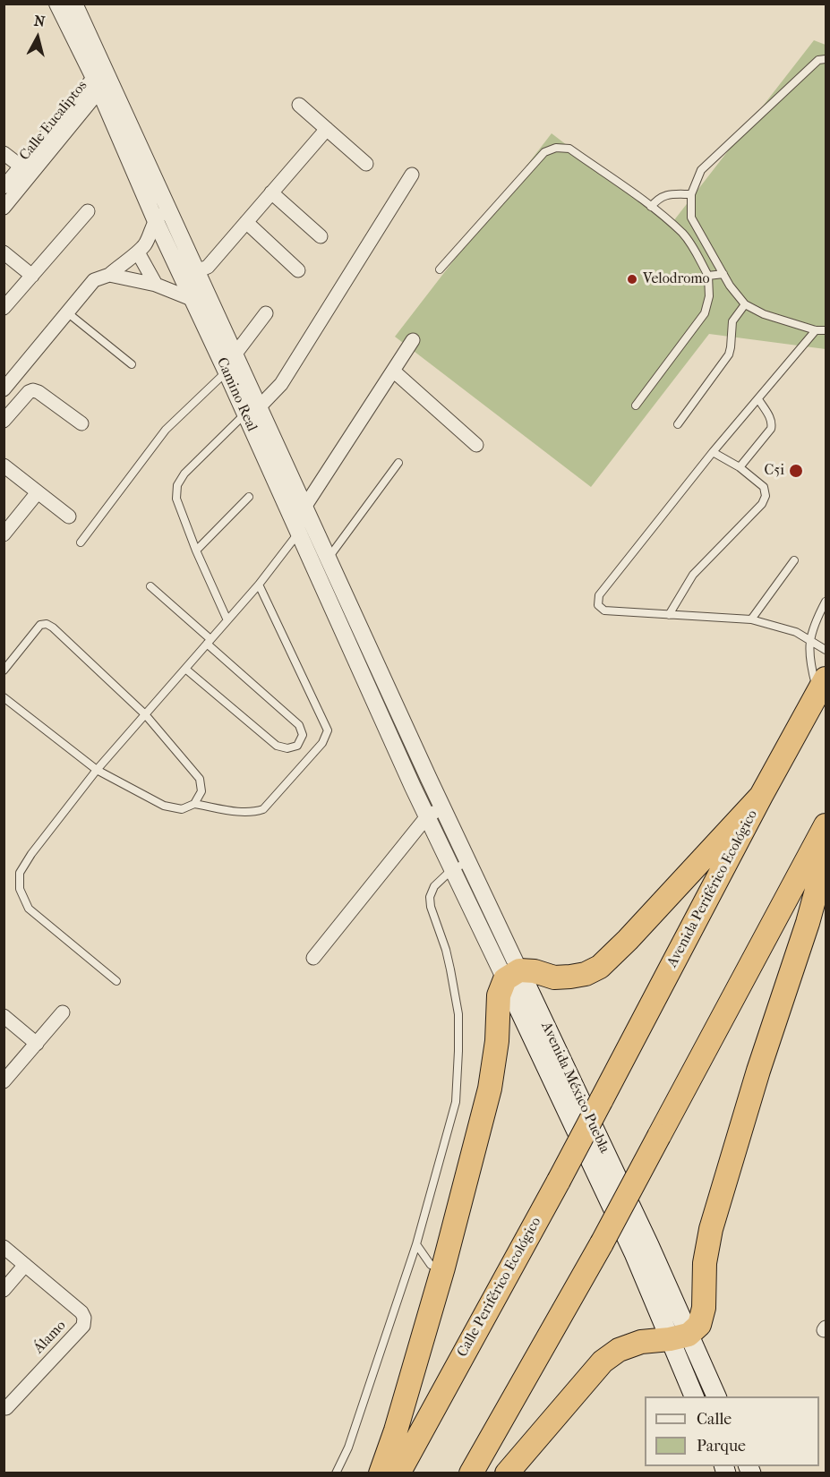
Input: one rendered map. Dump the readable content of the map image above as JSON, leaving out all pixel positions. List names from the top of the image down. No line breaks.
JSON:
{"streets":{"highway":["Avenida Periférico Ecológico","Calle Periférico Ecológico"],"main road":["Avenida México Puebla"],"street":["Calle Eucaliptos","Camino Real","Álamo"]},"crossings":[["Calle Eucaliptos","Camino Real"],["Camino Real","Avenida México Puebla"],["Avenida Periférico Ecológico","Calle Periférico Ecológico"]],"places":["Velodromo","C5i"],"legend":["Calle","Parque"],"north":"top"}
